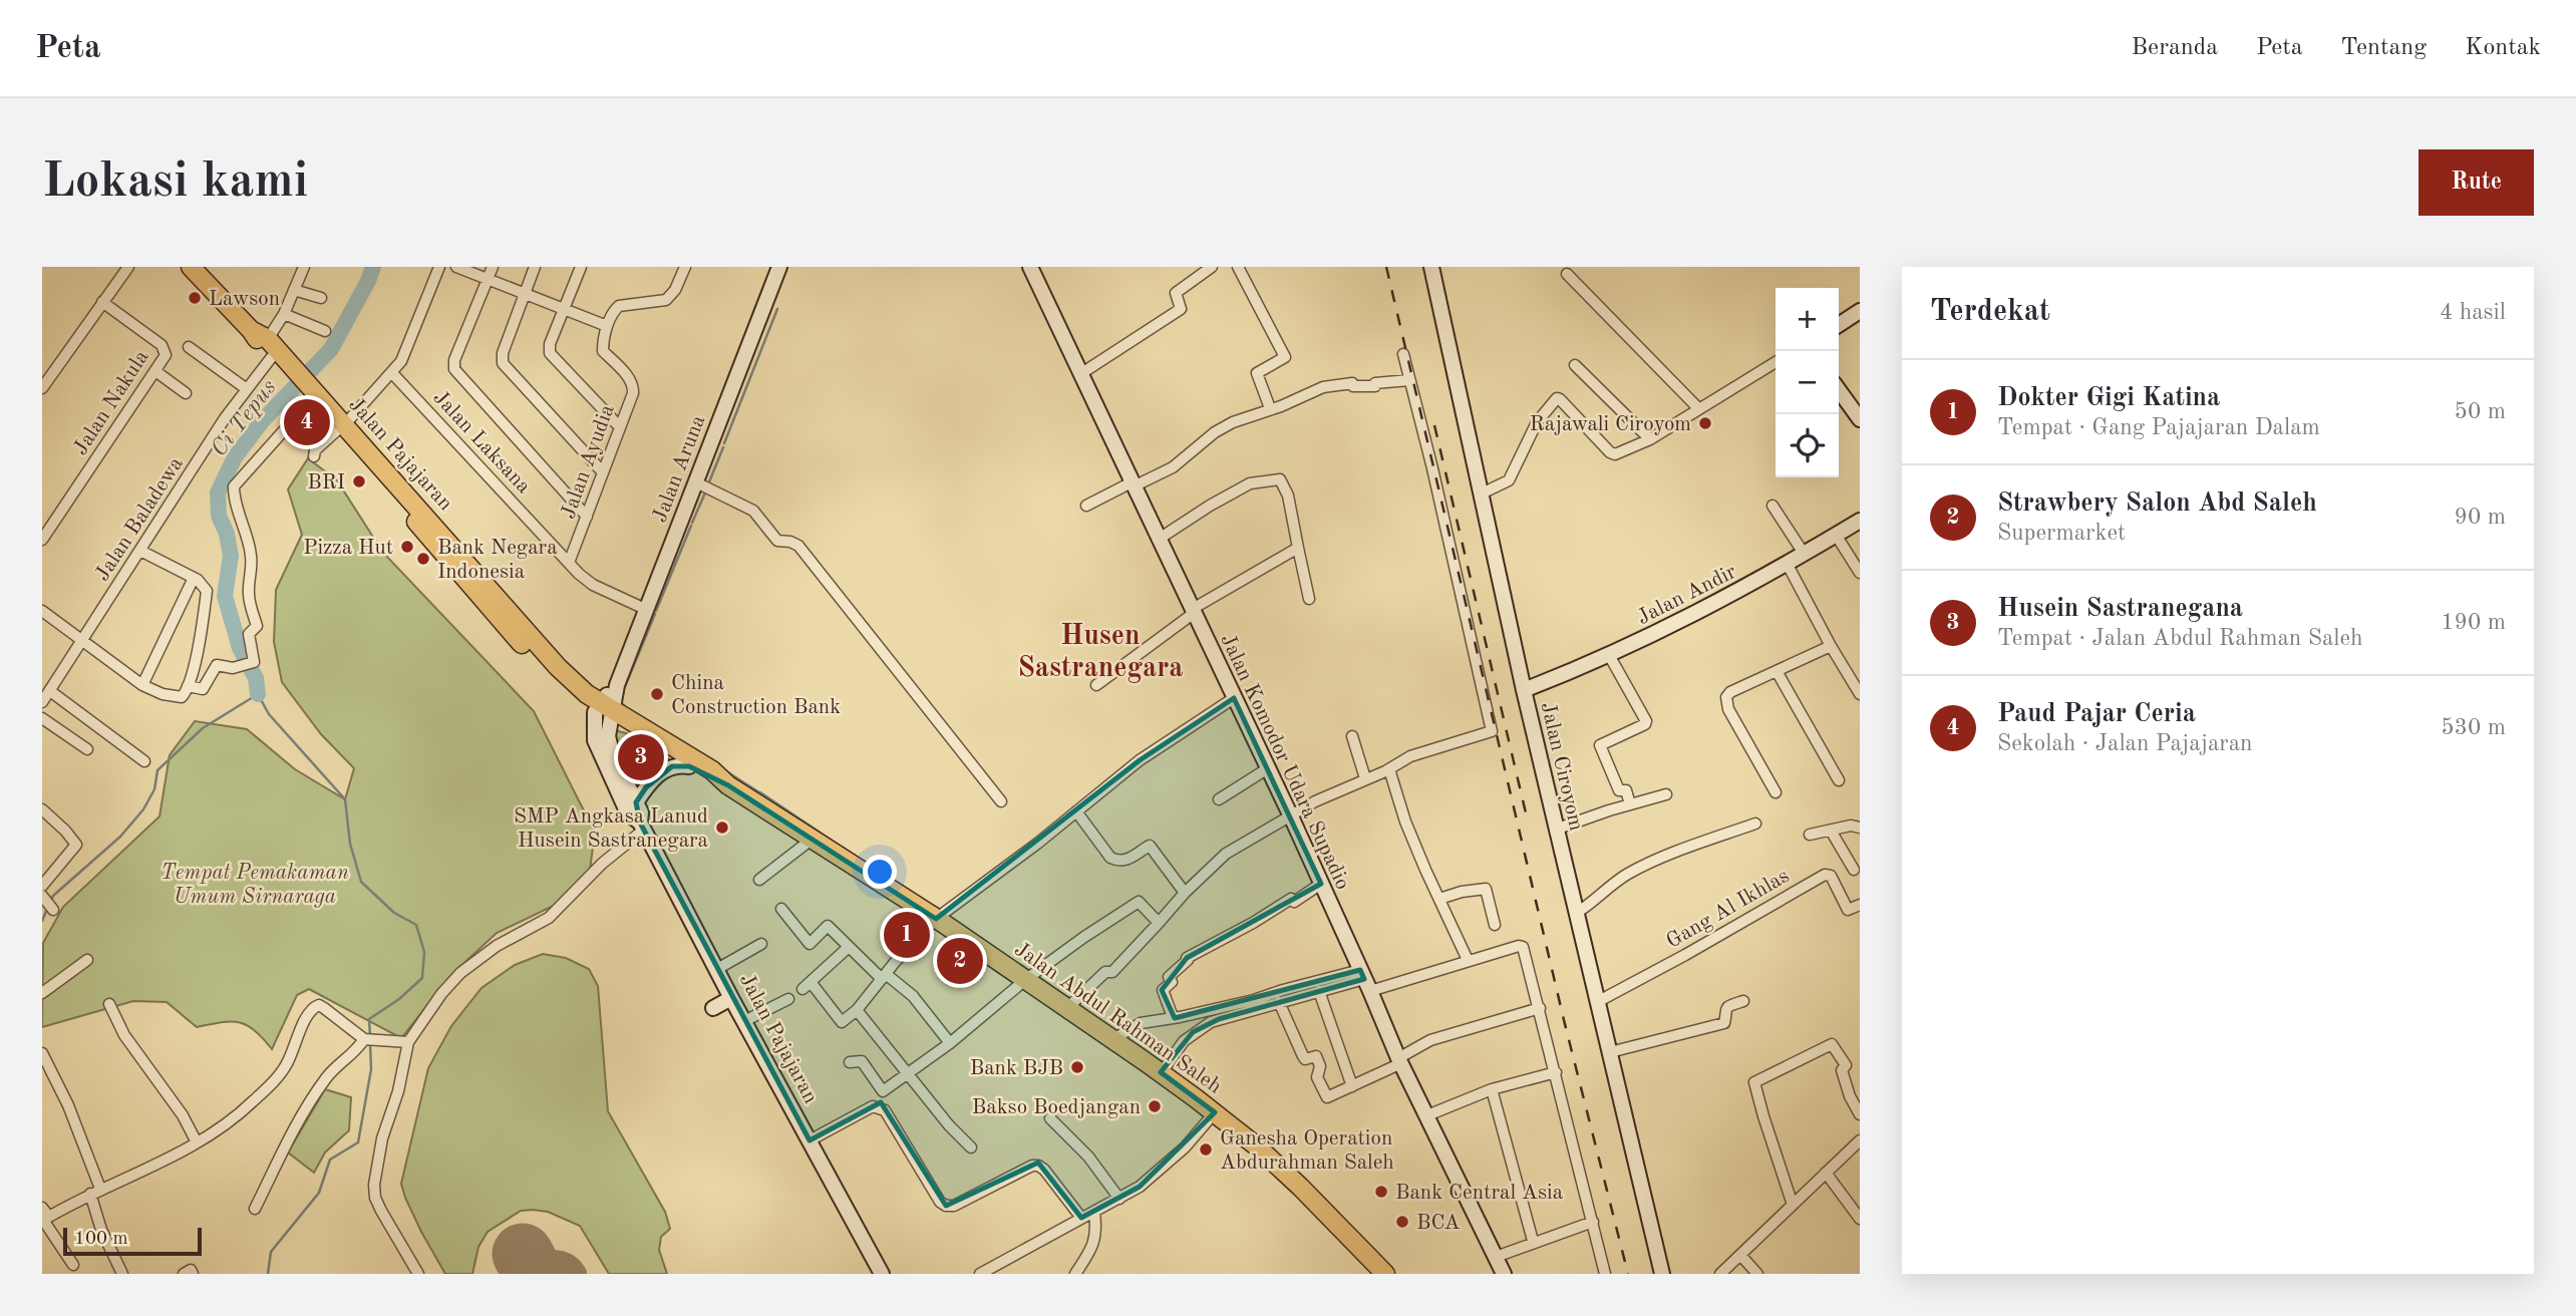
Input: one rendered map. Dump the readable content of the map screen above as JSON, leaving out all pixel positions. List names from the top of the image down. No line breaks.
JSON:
{"streets":{"highway":["Jalan Pajajaran","Jalan Abdul Rahman Saleh"],"street":["Jalan Nakula","Jalan Laksana","Jalan Ayudia","Jalan Aruna","Jalan Baladewa","Jalan Andir","Jalan Komodor Udara Supadio","Jalan Ciroyom","Gang Al Ikhlas"]},"crossings":[["Jalan Laksana","Jalan Ayudia"],["Jalan Laksana","Jalan Aruna"],["Jalan Pajajaran","Jalan Aruna"],["Jalan Pajajaran","Jalan Baladewa"],["Jalan Pajajaran","Jalan Abdul Rahman Saleh"],["Jalan Aruna","Jalan Abdul Rahman Saleh"],["Jalan Andir","Jalan Ciroyom"],["Jalan Ciroyom","Gang Al Ikhlas"]],"districts":["Husen Sastranegara"],"water":["Ci Tepus"],"parks":["Tempat Pemakaman Umum Sirnaraga"],"places":["Lawson","Rajawali Ciroyom","BRI","Pizza Hut","Bank Negara Indonesia","China Construction Bank","SMP Angkasa Lanud Husein Sastranegara","Bank BJB","Bakso Boedjangan","Ganesha Operation Abdurahman Saleh","Bank Central Asia","BCA"],"scale_bar":"100 m","page":{"header":"Peta","nav":["Beranda","Peta","Tentang","Kontak"],"buttons":"Rute","title":"Lokasi kami","heading":["Terdekat","4 hasil"],"map_buttons":["+","−"],"list":[{"mark":"1","name":"Dokter Gigi Katina","note":"Tempat · Gang Pajajaran Dalam","value":"50 m"},{"mark":"2","name":"Strawbery Salon Abd Saleh","note":"Supermarket","value":"90 m"},{"mark":"3","name":"Husein Sastranegana","note":"Tempat · Jalan Abdul Rahman Saleh","value":"190 m"},{"mark":"4","name":"Paud Pajar Ceria","note":"Sekolah · Jalan Pajajaran","value":"530 m"}],"pins":["4","3","1","2"],"scale":"100 m"}}
